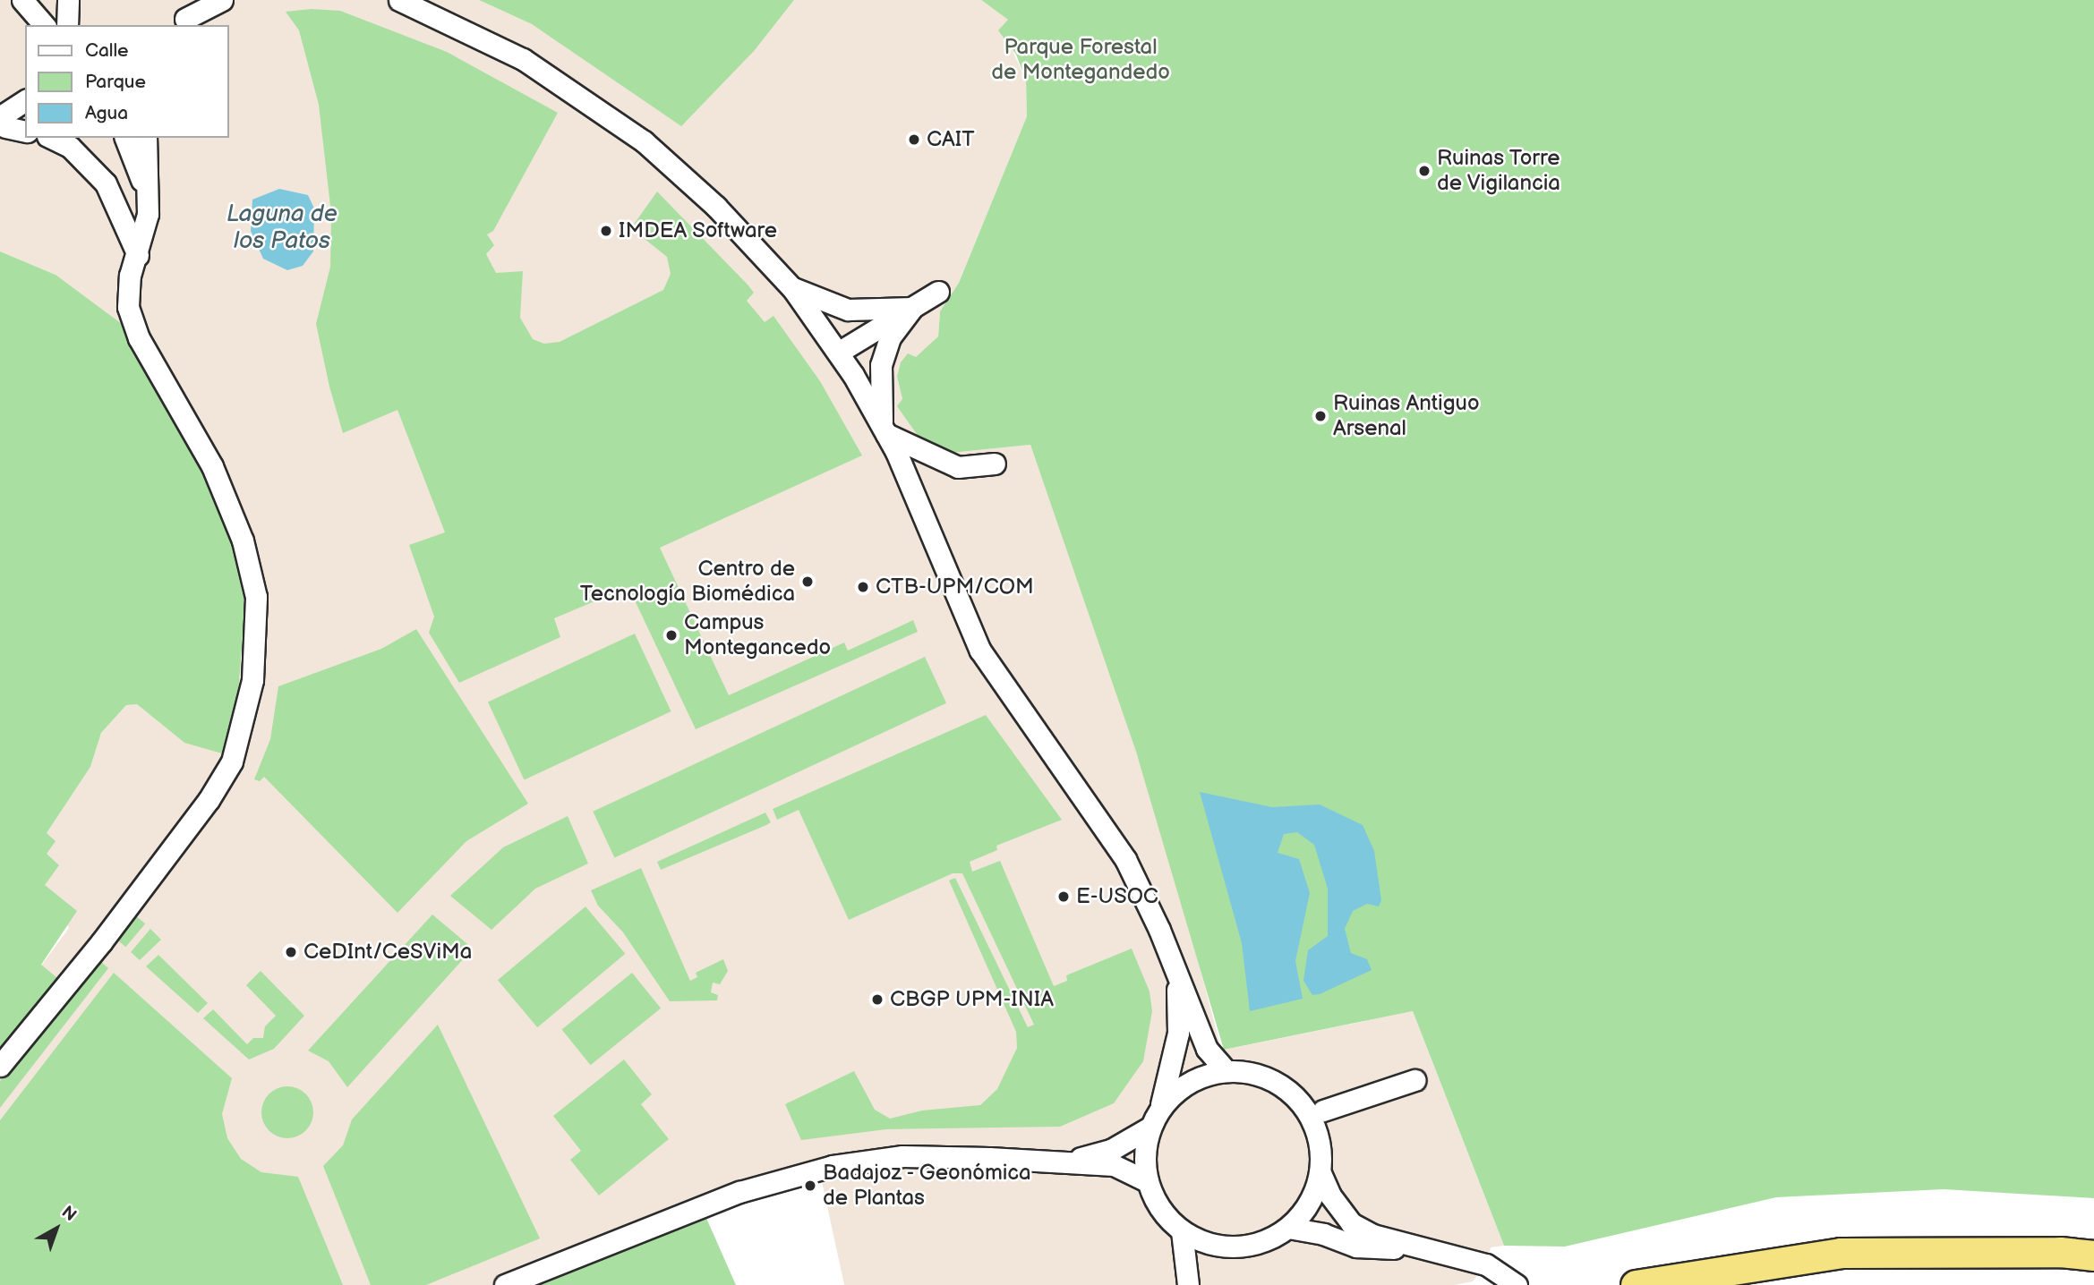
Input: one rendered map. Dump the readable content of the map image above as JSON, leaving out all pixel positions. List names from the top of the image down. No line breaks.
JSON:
{"water":["Laguna de los Patos"],"parks":["Parque Forestal de Montegandedo"],"places":["CAIT","Ruinas Torre de Vigilancia","IMDEA Software","Ruinas Antiguo Arsenal","Centro de Tecnología Biomédica","CTB-UPM/COM","Campus Montegancedo","E-USOC","CeDInt/CeSViMa","CBGP UPM-INIA","Badajoz - Geonómica de Plantas"],"legend":["Calle","Parque","Agua"],"north":"top right"}
